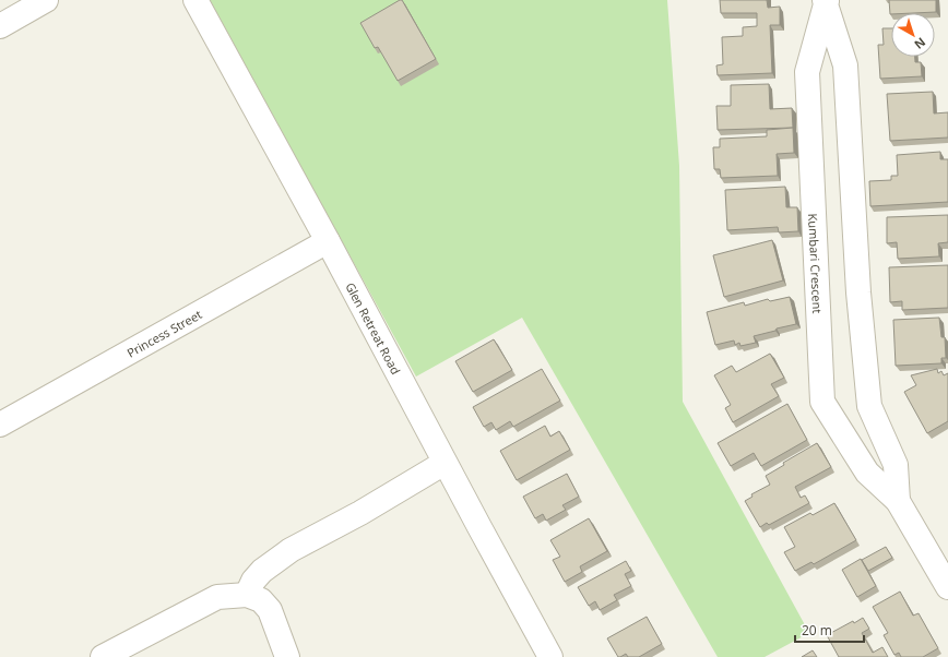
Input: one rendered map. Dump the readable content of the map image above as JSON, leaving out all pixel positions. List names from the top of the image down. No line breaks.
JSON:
{"streets":{"street":["Kumbari Crescent","Glen Retreat Road","Princess Street"]},"crossings":[["Glen Retreat Road","Princess Street"]],"scale_bar":"20 m","north":"bottom right"}
